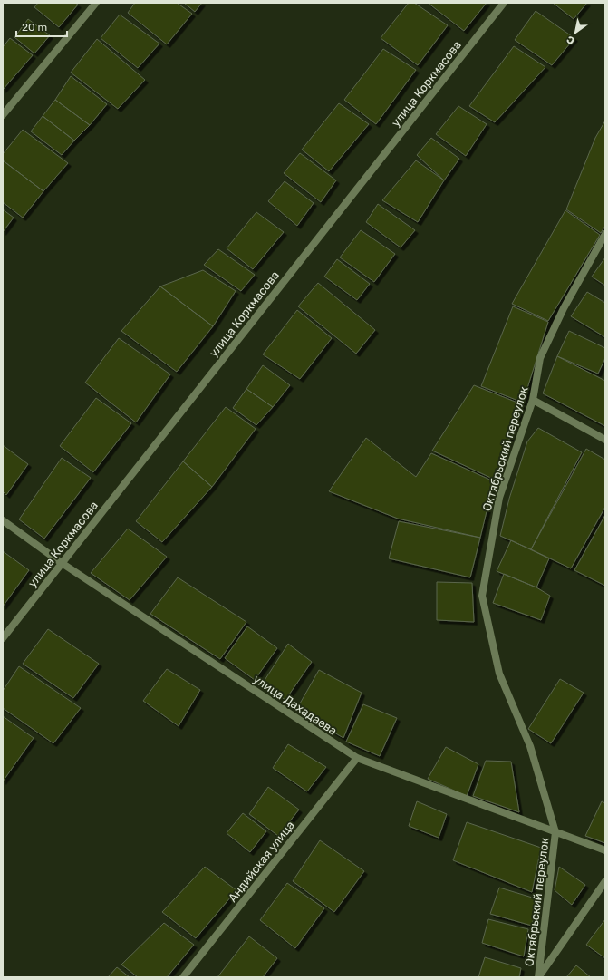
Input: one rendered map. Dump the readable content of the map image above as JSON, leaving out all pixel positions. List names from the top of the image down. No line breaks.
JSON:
{"streets":{"street":["улица Коркмасова","Октябрьский переулок","улица Дахадаева","Андийская улица"]},"crossings":[["улица Коркмасова","улица Дахадаева"],["Октябрьский переулок","улица Дахадаева"],["улица Дахадаева","Андийская улица"]],"scale_bar":"20 m","north":"bottom left"}
